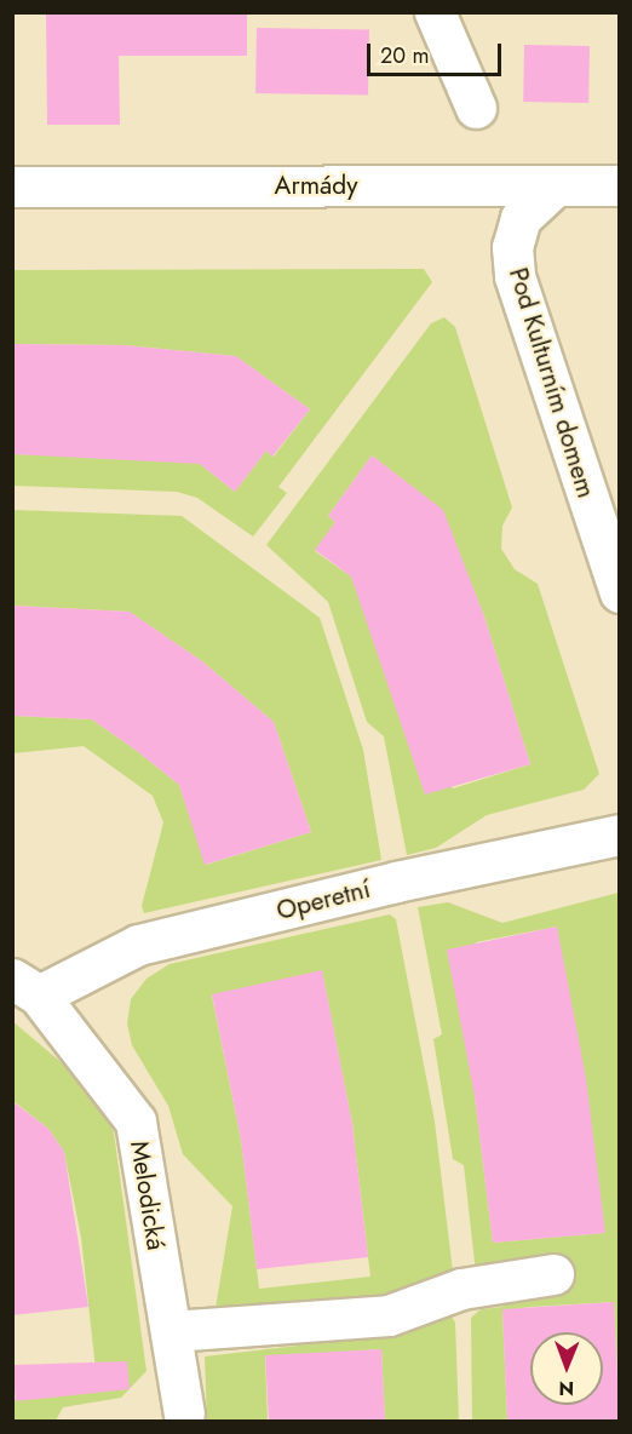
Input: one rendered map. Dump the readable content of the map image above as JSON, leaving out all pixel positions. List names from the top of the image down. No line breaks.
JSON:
{"streets":{"street":["Armády","Pod Kulturním domem","Operetní","Melodická"]},"crossings":[["Armády","Pod Kulturním domem"],["Operetní","Melodická"]],"scale_bar":"20 m","north":"bottom"}
